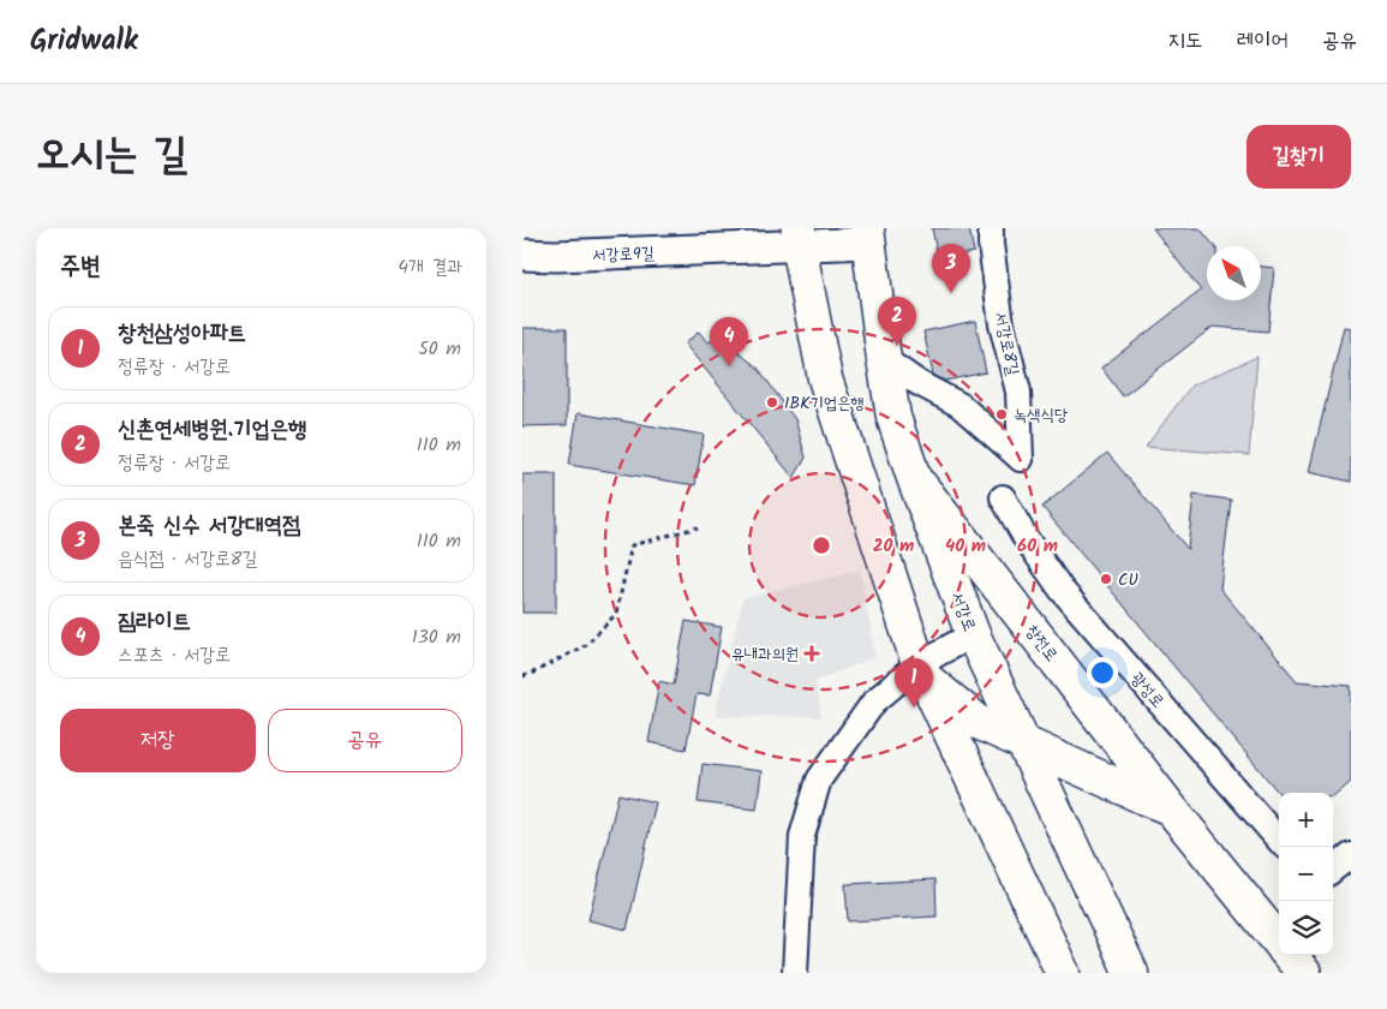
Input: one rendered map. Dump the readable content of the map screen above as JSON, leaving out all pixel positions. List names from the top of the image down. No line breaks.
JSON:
{"streets":{"main road":["서강로","창전로"],"street":["서강로9길","서강로8길","광성로"]},"crossings":[["서강로9길","서강로"],["서강로8길","서강로"],["서강로","창전로"]],"places":{"other":["IBK기업은행","녹색식당","CU"],"health":["유내과의원"]},"north":"top left","page":{"header":"Gridwalk","nav":["지도","레이어","공유"],"title":"오시는 길","buttons":["길찾기",["저장","공유"]],"heading":["주변","4개 결과"],"pins":["3","2","4","1"],"list":[{"mark":"1","name":"창천삼성아파트","note":"정류장 · 서강로","value":"50 m"},{"mark":"2","name":"신촌연세병원.기업은행","note":"정류장 · 서강로","value":"110 m"},{"mark":"3","name":"본죽 신수 서강대역점","note":"음식점 · 서강로8길","value":"110 m"},{"mark":"4","name":"짐라이트","note":"스포츠 · 서강로","value":"130 m"}],"map_buttons":["+","−"]},"rings":["20 m","40 m","60 m"]}
